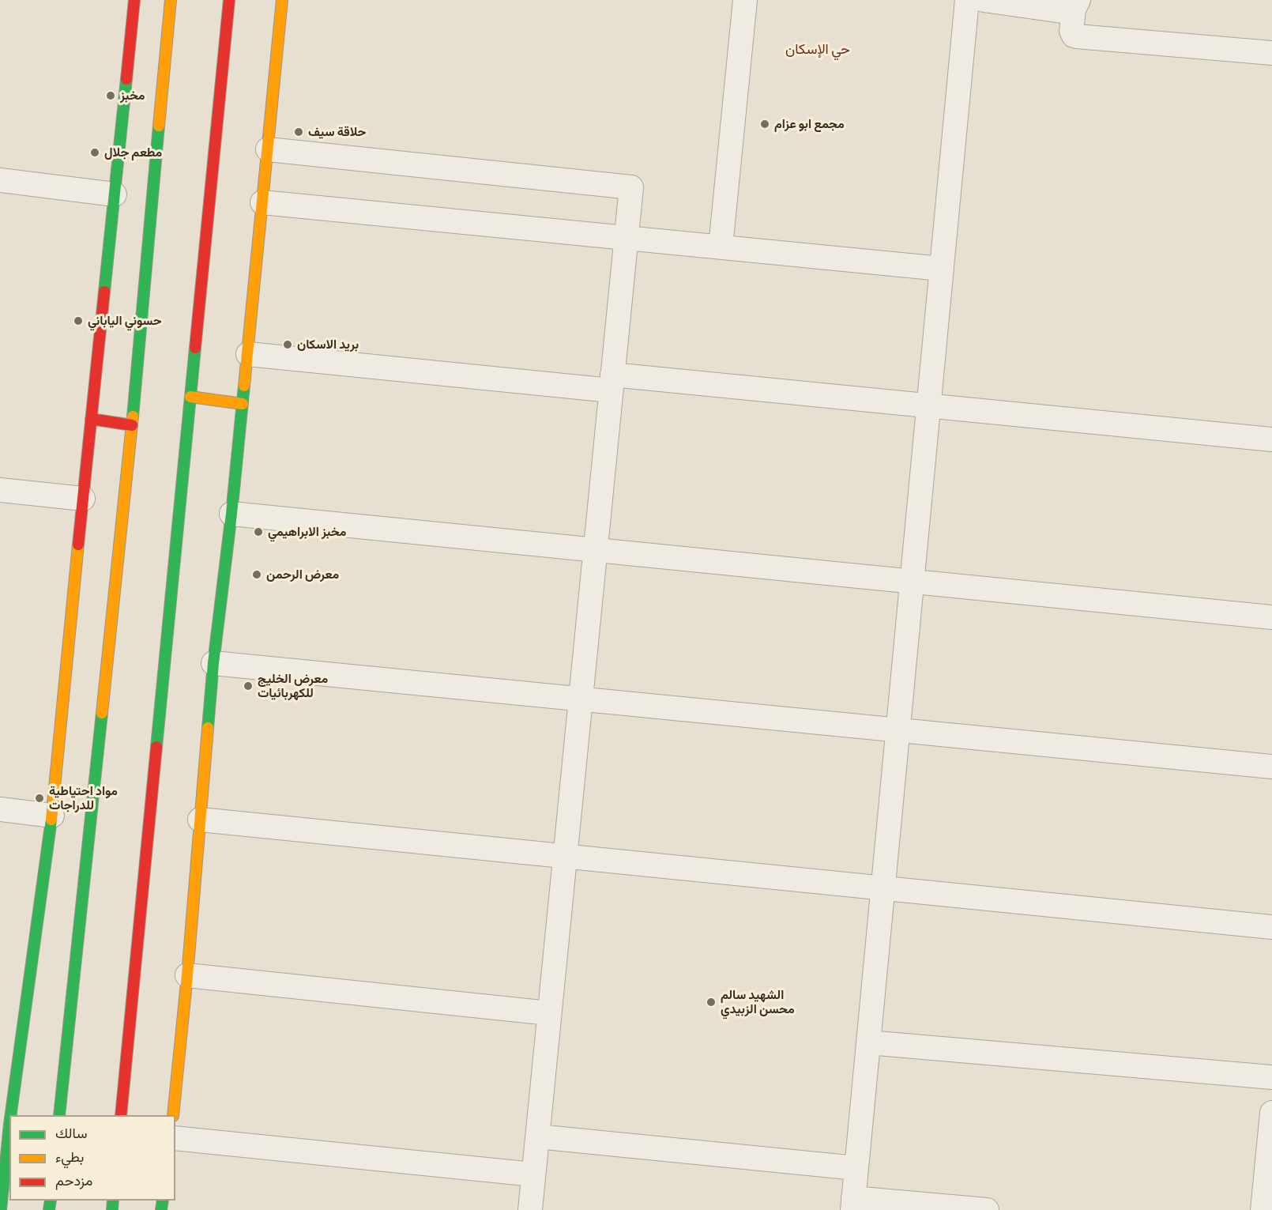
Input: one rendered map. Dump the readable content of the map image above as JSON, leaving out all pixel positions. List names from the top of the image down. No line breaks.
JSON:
{"districts":["حي الإسكان"],"places":["مخبز","مجمع ابو عزام","حلاقة سيف","مطعم جلال","حسوني الياباني","بريد الاسكان","مخبز الابراهيمي","معرض الرحمن","معرض الخليج للكهربائيات","مواد احتياطية للدراجات","الشهيد سالم محسن الزبيدي"],"legend":["سالك","بطيء","مزدحم"]}
